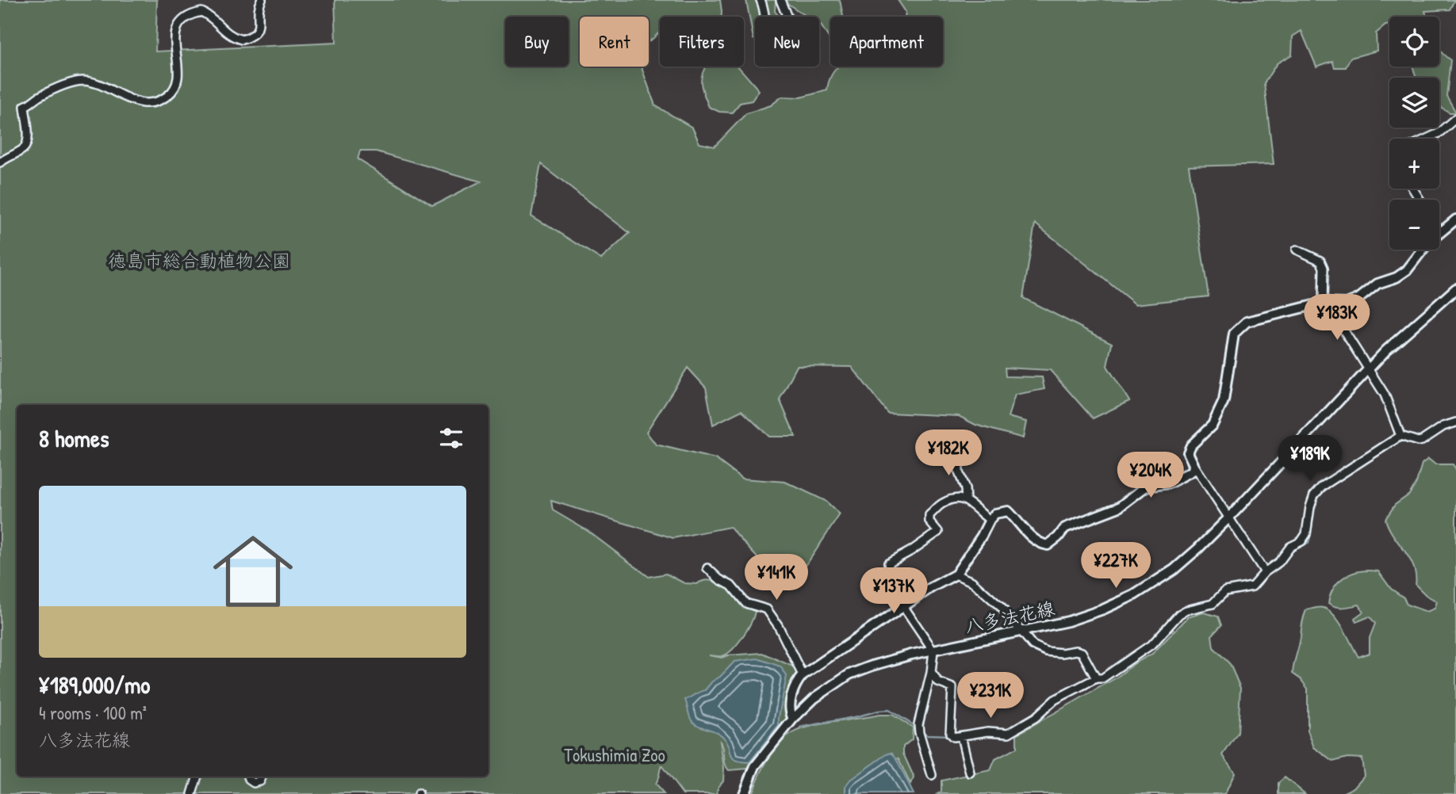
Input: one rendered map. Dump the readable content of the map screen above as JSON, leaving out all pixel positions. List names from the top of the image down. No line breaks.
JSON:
{"streets":{"main road":["八多法花線"]},"parks":["徳島市総合動植物公園","Tokushimia Zoo"],"page":{"map_buttons":["+","−"],"chip":["Buy","Rent","Filters","New","Apartment"],"price":["¥183K","¥182K","¥189K","¥204K","¥227K","¥141K","¥137K","¥231K"],"heading":"8 homes","list":[{"name":"¥189,000/mo","note":"4 rooms · 100 m² · 八多法花線"}]}}
